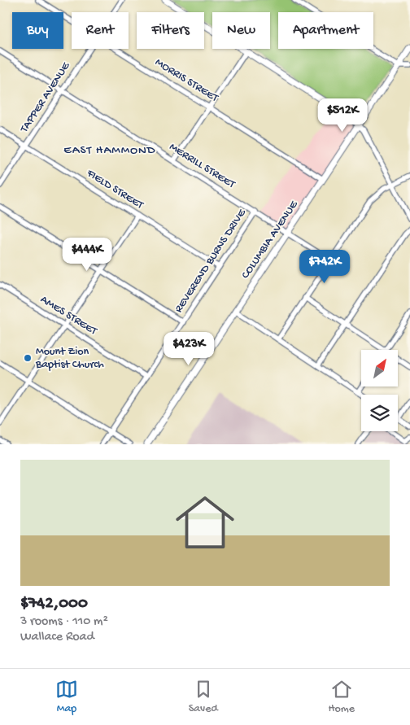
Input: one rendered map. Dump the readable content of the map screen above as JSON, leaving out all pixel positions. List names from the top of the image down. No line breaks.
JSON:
{"streets":{"street":["MORRIS STREET","TAPPER AVENUE","MERRILL STREET","FIELD STREET","COLUMBIA AVENUE","REVEREND BURNS DRIVE","AMES STREET"]},"crossings":[["MORRIS STREET","COLUMBIA AVENUE"],["TAPPER AVENUE","MERRILL STREET"],["TAPPER AVENUE","FIELD STREET"],["MERRILL STREET","COLUMBIA AVENUE"],["MERRILL STREET","REVEREND BURNS DRIVE"],["FIELD STREET","REVEREND BURNS DRIVE"],["REVEREND BURNS DRIVE","AMES STREET"]],"districts":["EAST HAMMOND"],"places":["Mount Zion Baptist Church"],"north":"top right","page":{"chip":["Buy","Rent","Filters","New","Apartment"],"price":["$512K","$444K","$742K","$423K"],"list":[{"name":"$742,000","note":"3 rooms · 110 m² · Wallace Road"}],"tabs":["Map","Saved","Home"]}}
